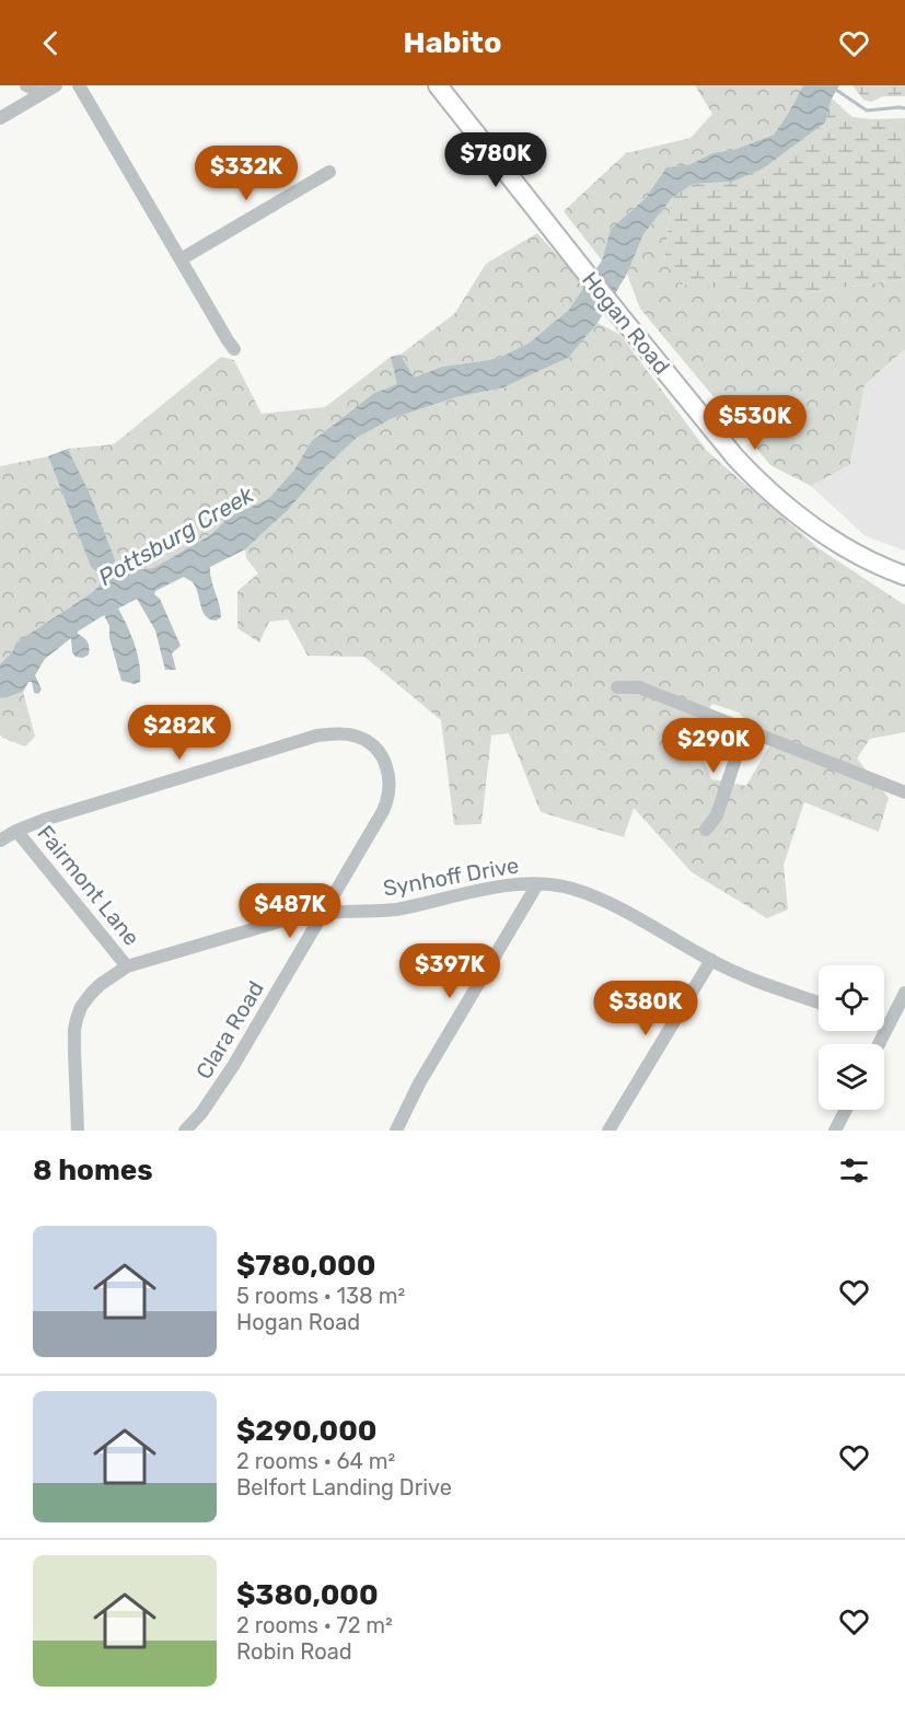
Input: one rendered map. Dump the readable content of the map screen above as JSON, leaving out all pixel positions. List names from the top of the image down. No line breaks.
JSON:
{"streets":{"main road":["Hogan Road"],"street":["Synhoff Drive","Fairmont Lane","Clara Road"]},"crossings":[["Synhoff Drive","Fairmont Lane"],["Synhoff Drive","Clara Road"],["Fairmont Lane","Clara Road"]],"water":["Pottsburg Creek"],"page":{"header":"Habito","price":["$780K","$332K","$530K","$282K","$290K","$487K","$397K","$380K"],"heading":"8 homes","list":[{"name":"$780,000","note":"5 rooms · 138 m² · Hogan Road"},{"name":"$290,000","note":"2 rooms · 64 m² · Belfort Landing Drive"},{"name":"$380,000","note":"2 rooms · 72 m² · Robin Road"}]}}
